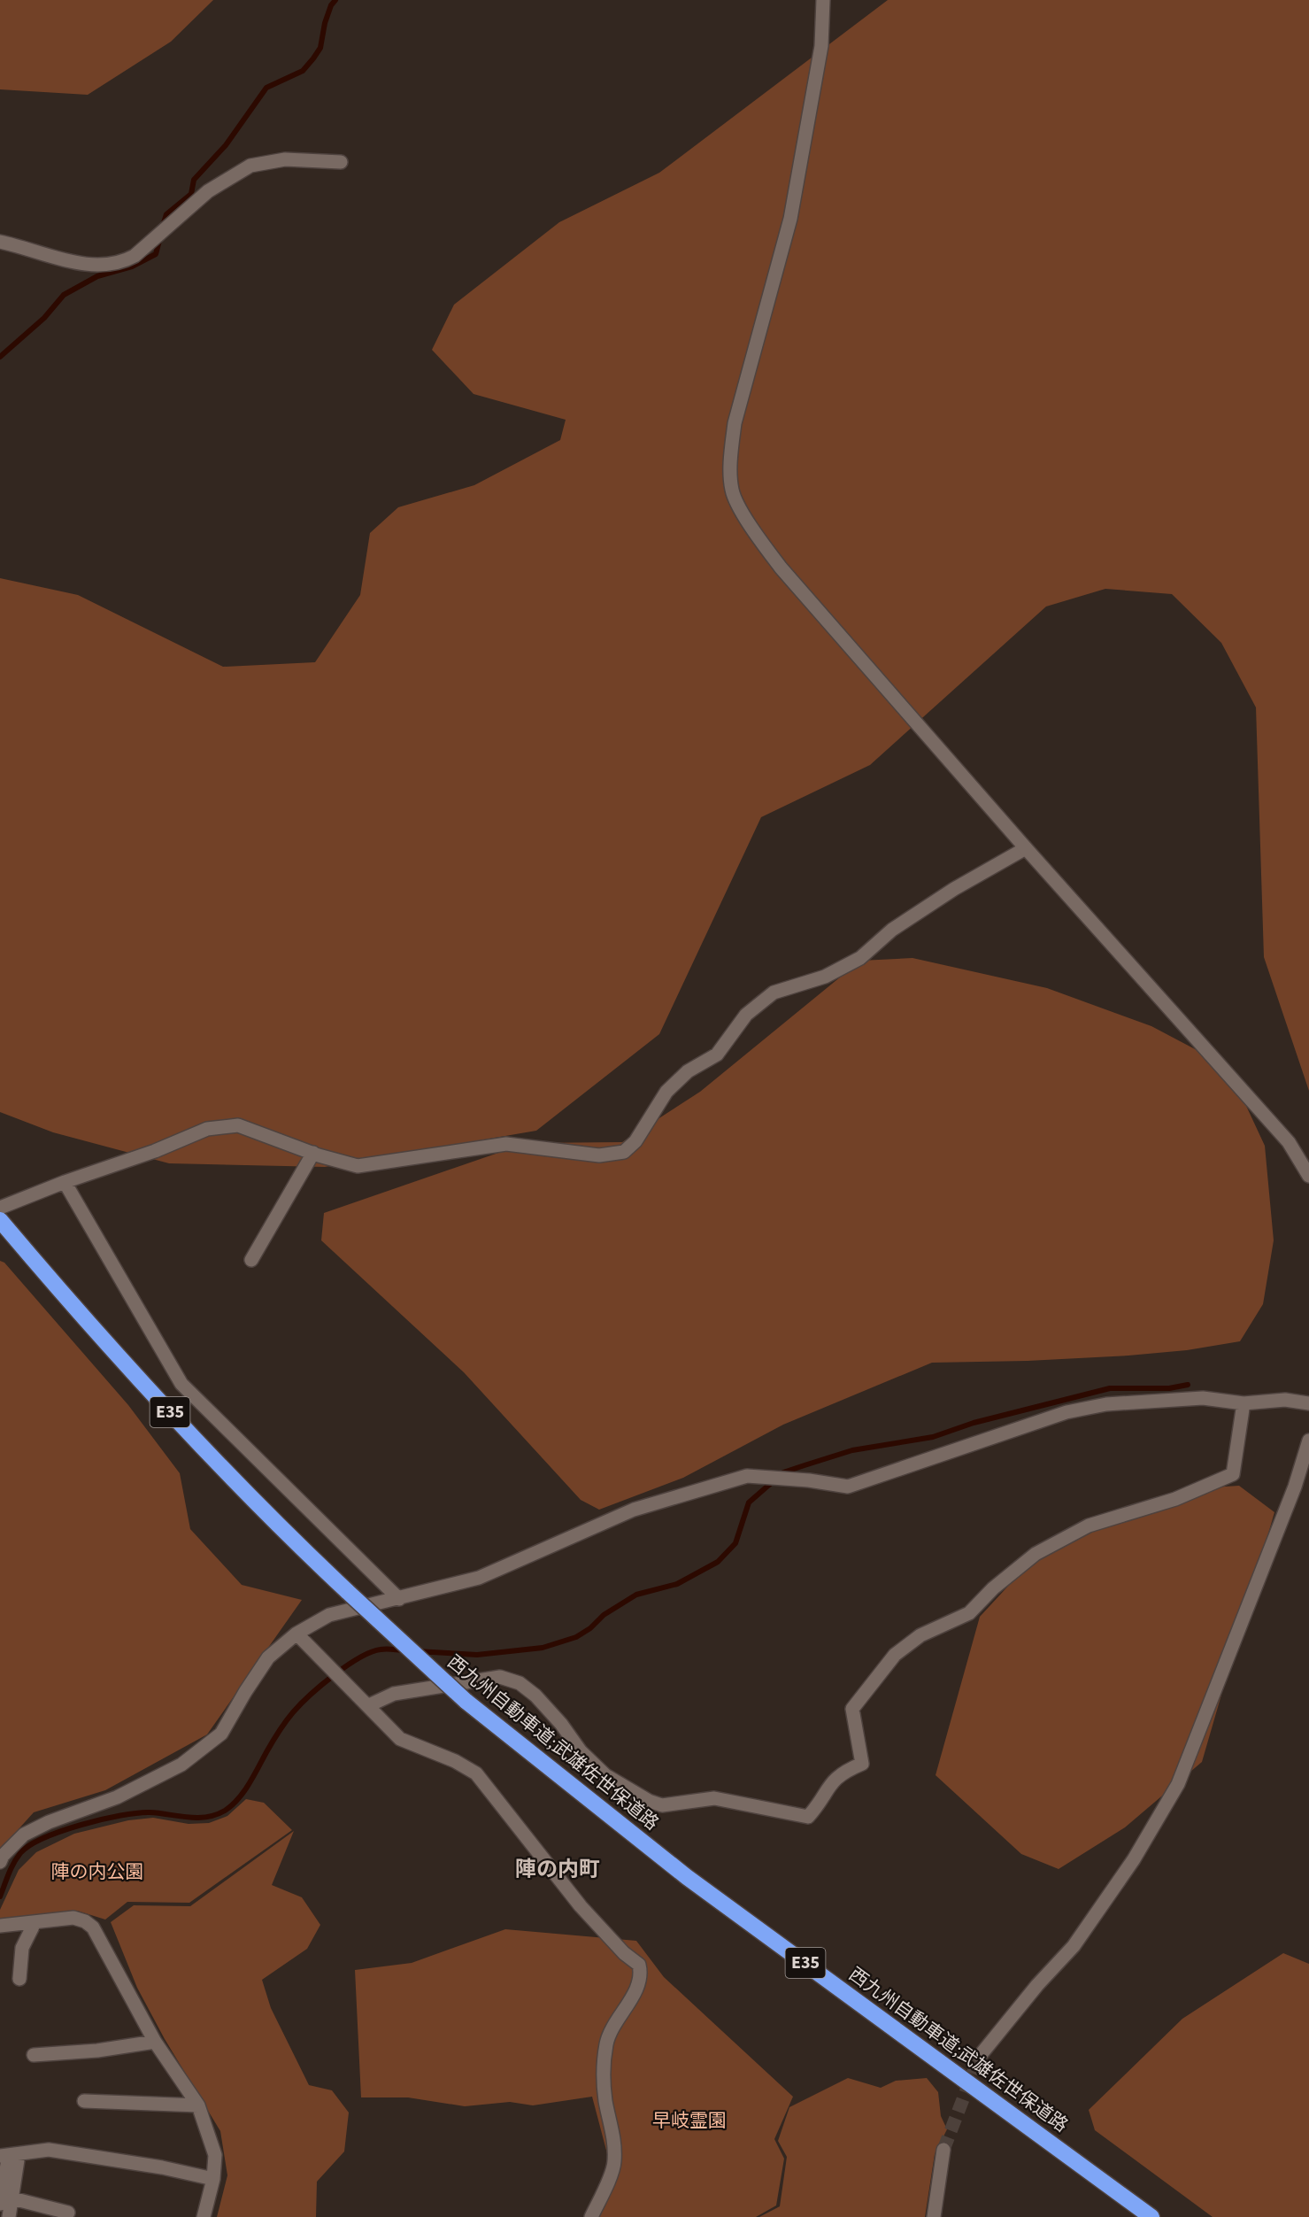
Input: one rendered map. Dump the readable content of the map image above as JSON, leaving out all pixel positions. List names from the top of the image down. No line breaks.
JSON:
{"streets":{"highway":["E35","西九州自動車道;武雄佐世保道路"]},"districts":["陣の内町"],"parks":["陣の内公園","早岐霊園"]}
